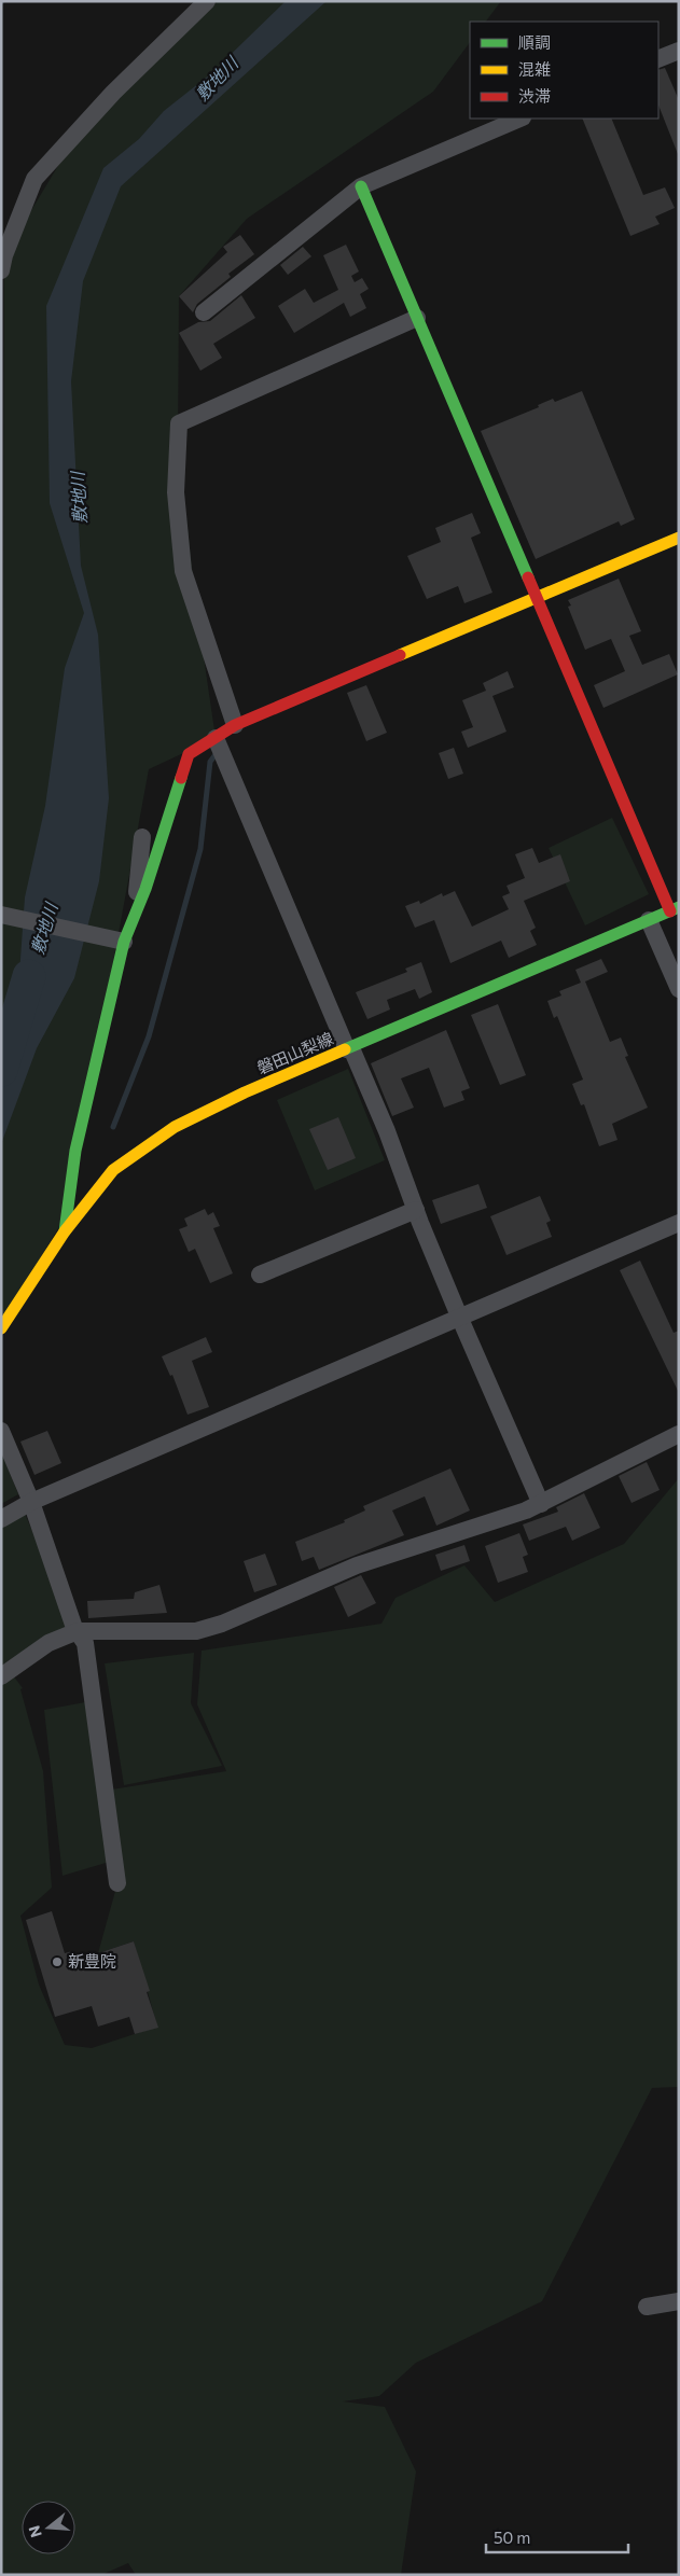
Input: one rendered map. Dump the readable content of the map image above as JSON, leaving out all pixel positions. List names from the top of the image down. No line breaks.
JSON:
{"streets":{"street":["磐田山梨線"]},"water":["敷地川"],"places":["新豊院"],"legend":["順調","混雑","渋滞"],"scale_bar":"50 m","north":"left"}
